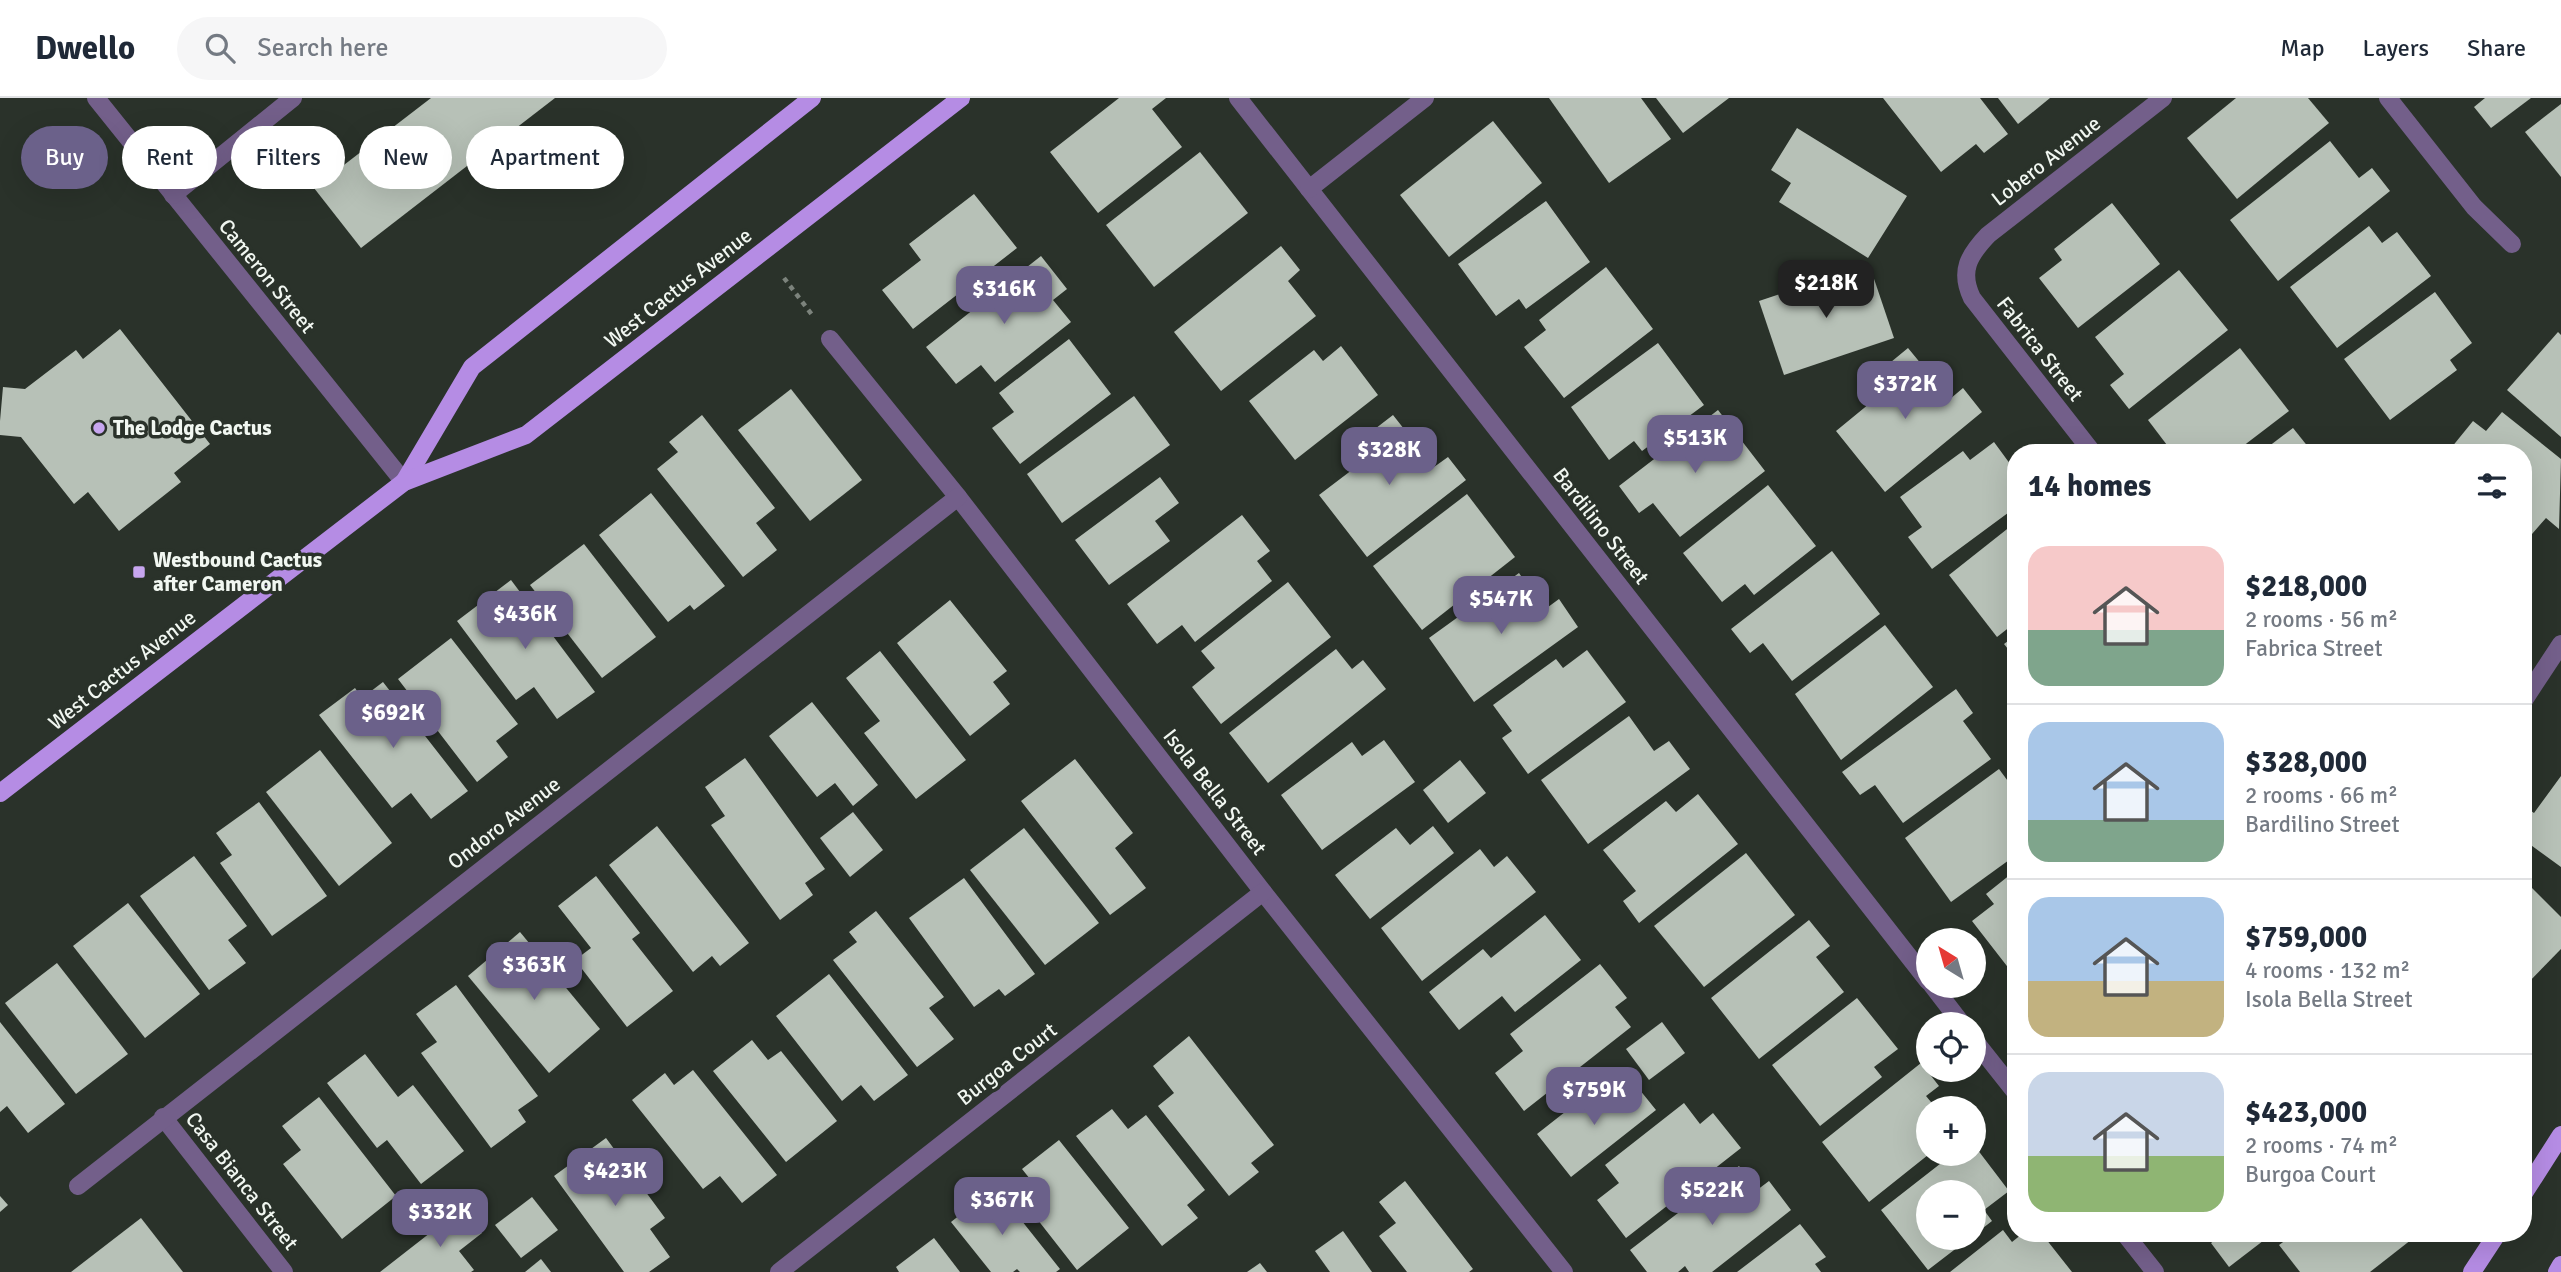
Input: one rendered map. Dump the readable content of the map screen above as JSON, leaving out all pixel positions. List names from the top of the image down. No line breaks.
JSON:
{"streets":{"main road":["West Cactus Avenue"],"street":["Lobero Avenue","Cameron Street","Fabrica Street","Bardilino Street","Isola Bella Street","Ondoro Avenue","Burgoa Court","Casa Bianca Street"]},"crossings":[["Lobero Avenue","Fabrica Street"],["Cameron Street","West Cactus Avenue"],["Isola Bella Street","Ondoro Avenue"],["Isola Bella Street","Burgoa Court"],["Ondoro Avenue","Casa Bianca Street"]],"places":{"other":["The Lodge Cactus"],"transit":["Westbound Cactus after Cameron"]},"north":"top left","page":{"header":"Dwello","search":"Search here","nav":["Map","Layers","Share"],"chip":["Buy","Rent","Filters","New","Apartment"],"price":["$218K","$316K","$372K","$513K","$328K","$547K","$436K","$692K","$363K","$759K","$423K","$522K","$367K","$332K"],"heading":"14 homes","list":[{"name":"$218,000","note":"2 rooms · 56 m² · Fabrica Street"},{"name":"$328,000","note":"2 rooms · 66 m² · Bardilino Street"},{"name":"$759,000","note":"4 rooms · 132 m² · Isola Bella Street"},{"name":"$423,000","note":"2 rooms · 74 m² · Burgoa Court"}],"map_buttons":["+","−"]}}
